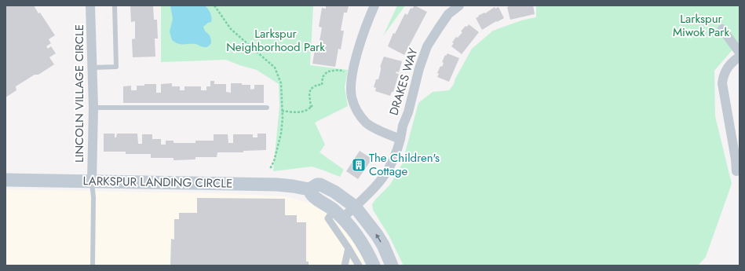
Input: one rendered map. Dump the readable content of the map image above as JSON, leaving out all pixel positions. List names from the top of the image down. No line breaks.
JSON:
{"streets":{"main road":["LARKSPUR LANDING CIRCLE"],"street":["DRAKES WAY","LINCOLN VILLAGE CIRCLE"]},"crossings":[["LINCOLN VILLAGE CIRCLE","LARKSPUR LANDING CIRCLE"]],"parks":["Larkspur Miwok Park","Larkspur Neighborhood Park"],"places":{"building":["The Children's Cottage"]}}
